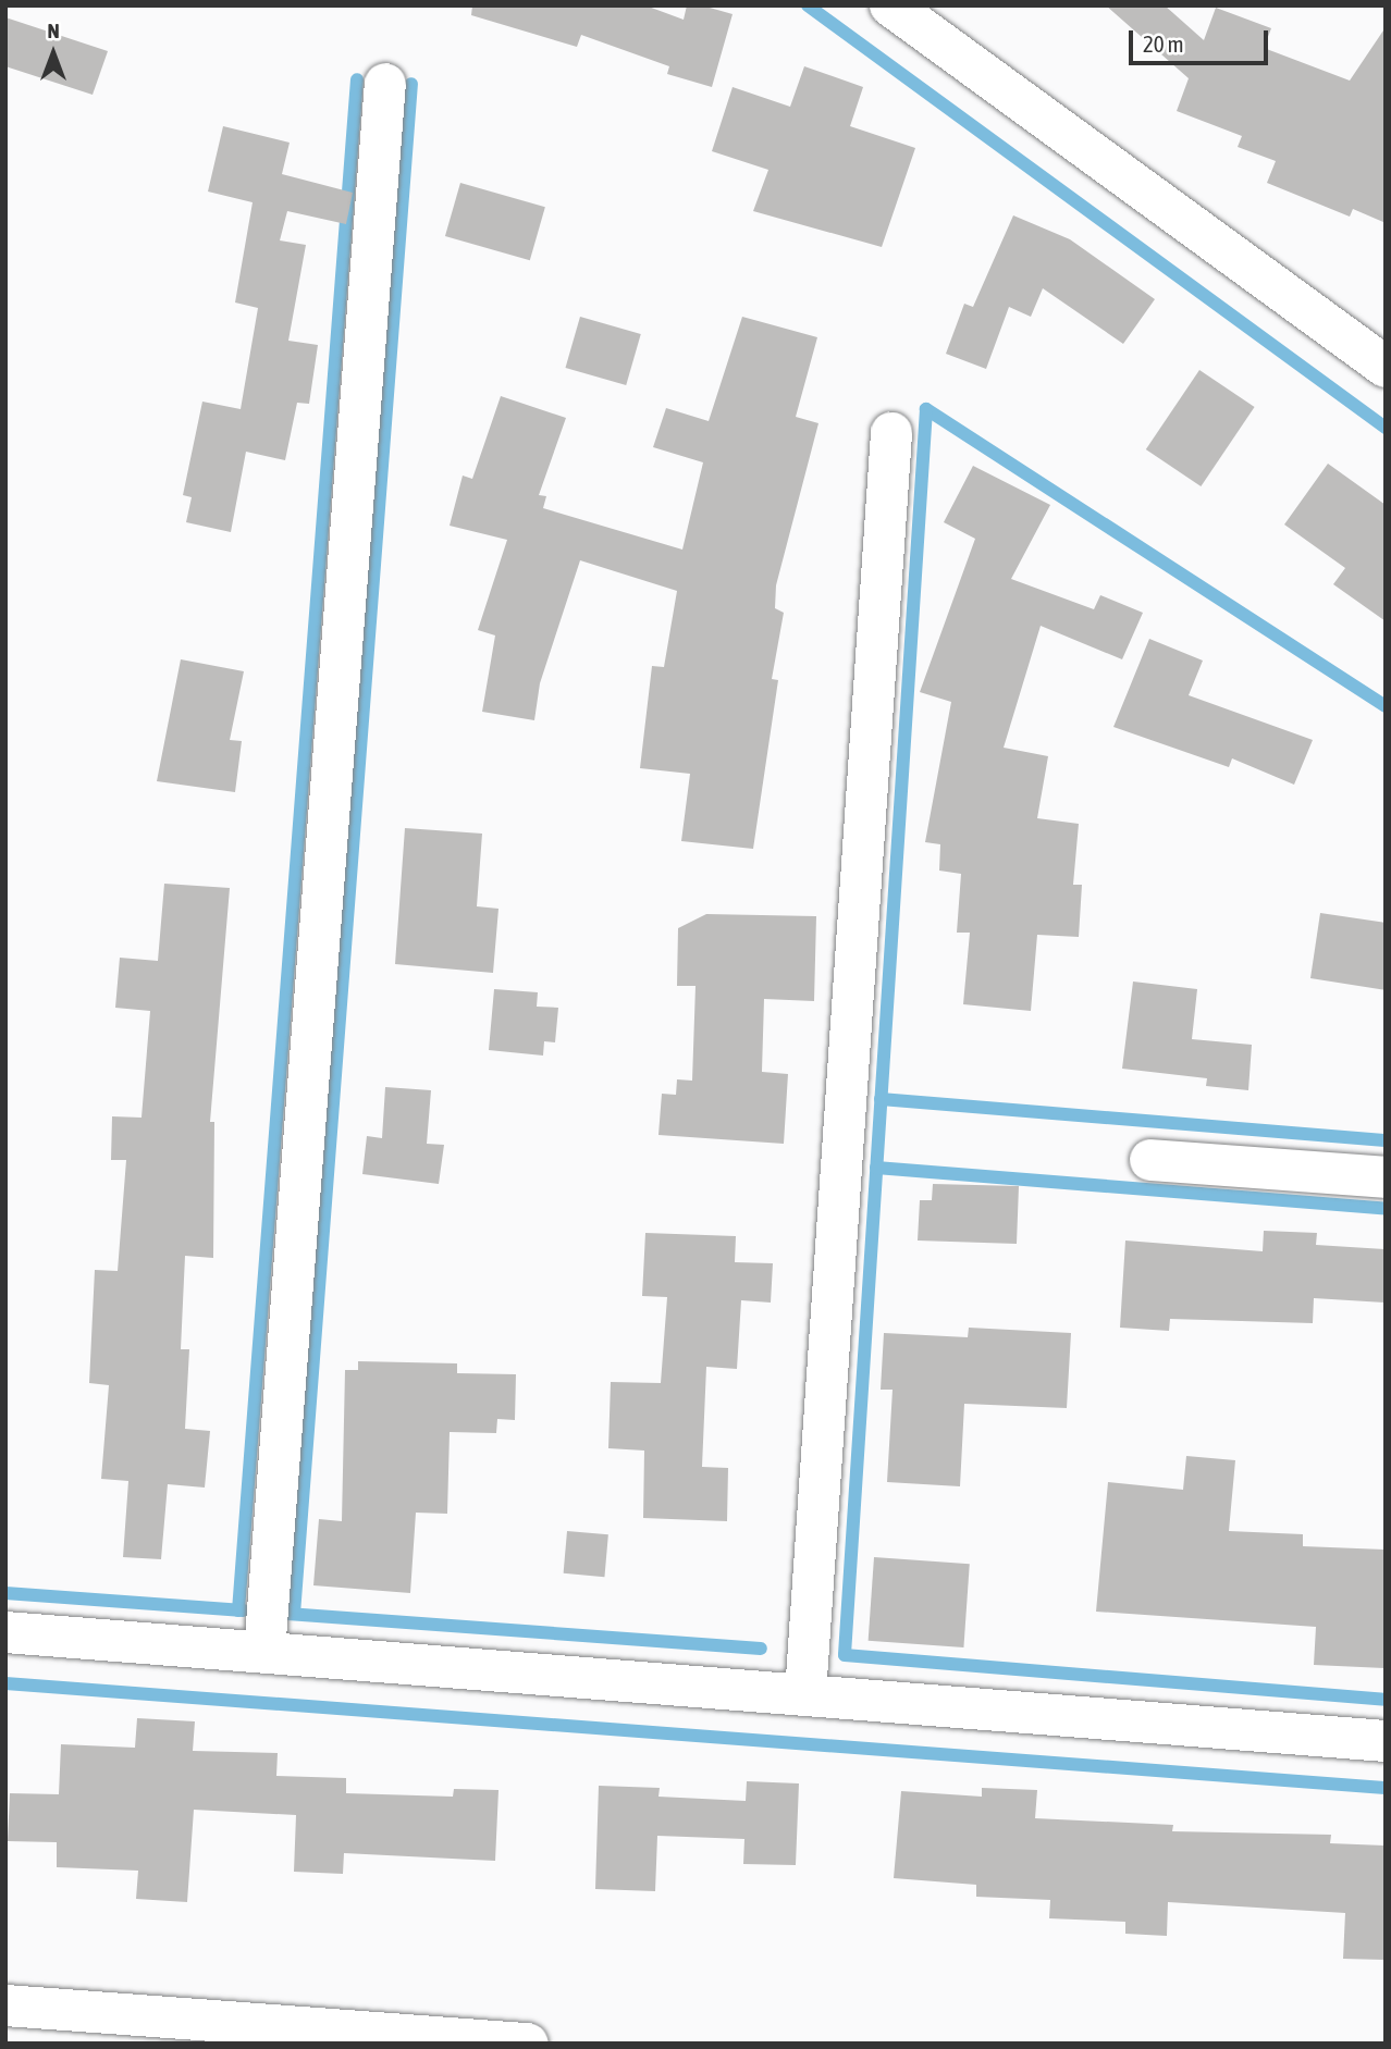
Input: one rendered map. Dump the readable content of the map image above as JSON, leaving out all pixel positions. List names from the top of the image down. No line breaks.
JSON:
{"scale_bar":"20 m","north":"top"}
